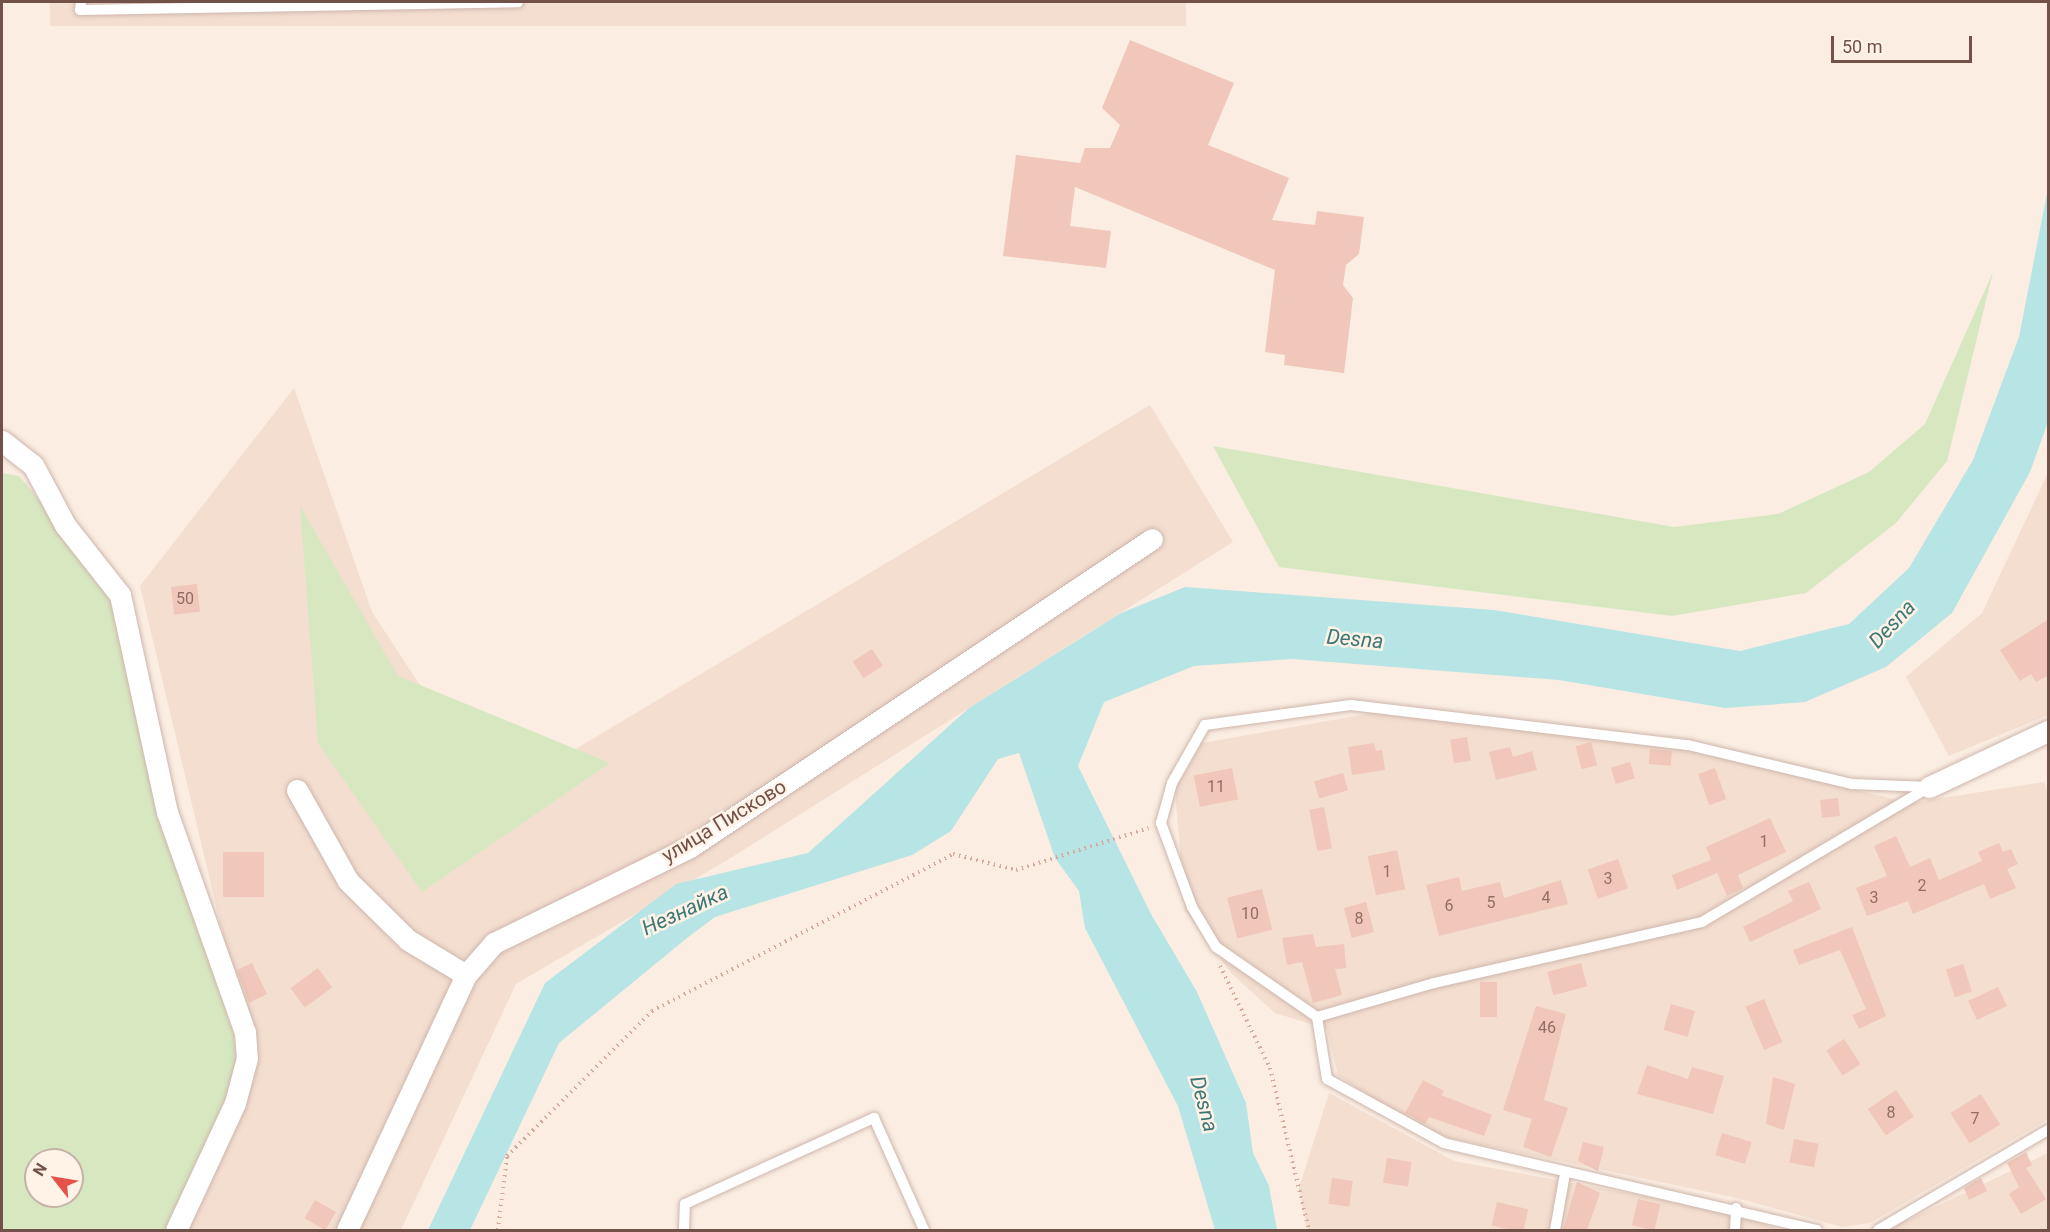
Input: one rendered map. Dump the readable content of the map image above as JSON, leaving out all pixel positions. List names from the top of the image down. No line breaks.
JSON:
{"streets":{"street":["улица Писково"]},"water":["Desna","Незнайка"],"house_numbers":["50","11","1","1","3","2","4","3","5","6","10","8","46","8","7"],"scale_bar":"50 m","north":"top left"}
